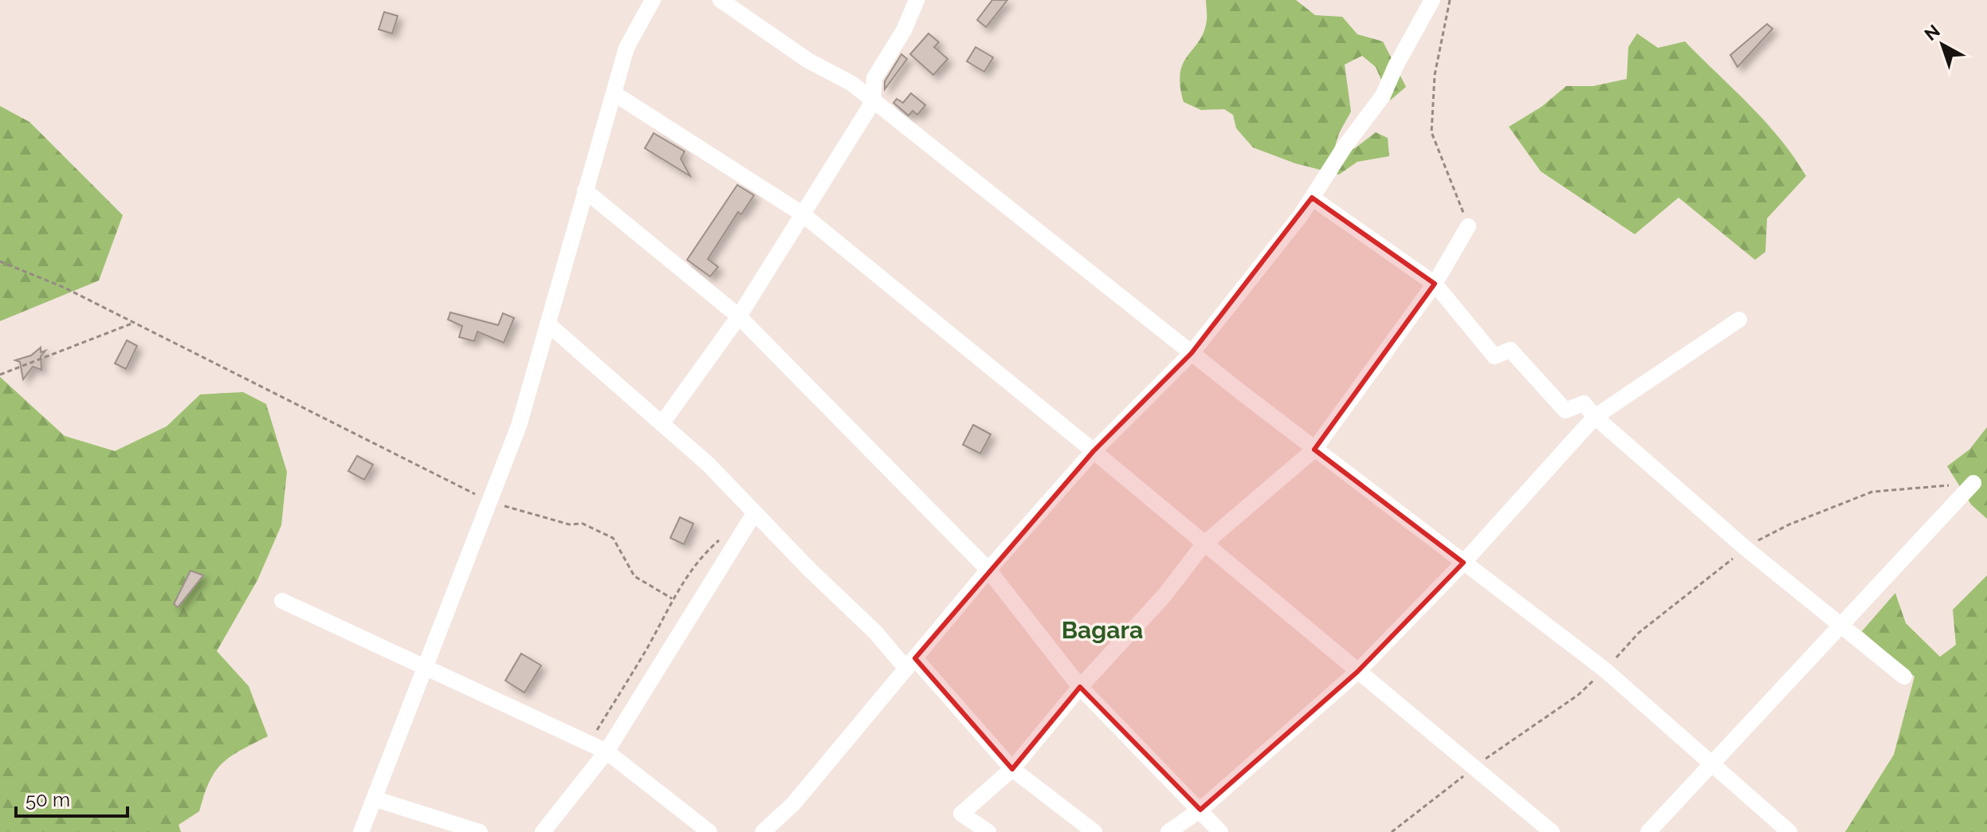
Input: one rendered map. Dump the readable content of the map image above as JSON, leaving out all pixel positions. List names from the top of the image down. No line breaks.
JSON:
{"districts":["Bagara"],"scale_bar":"50 m","north":"top left"}
